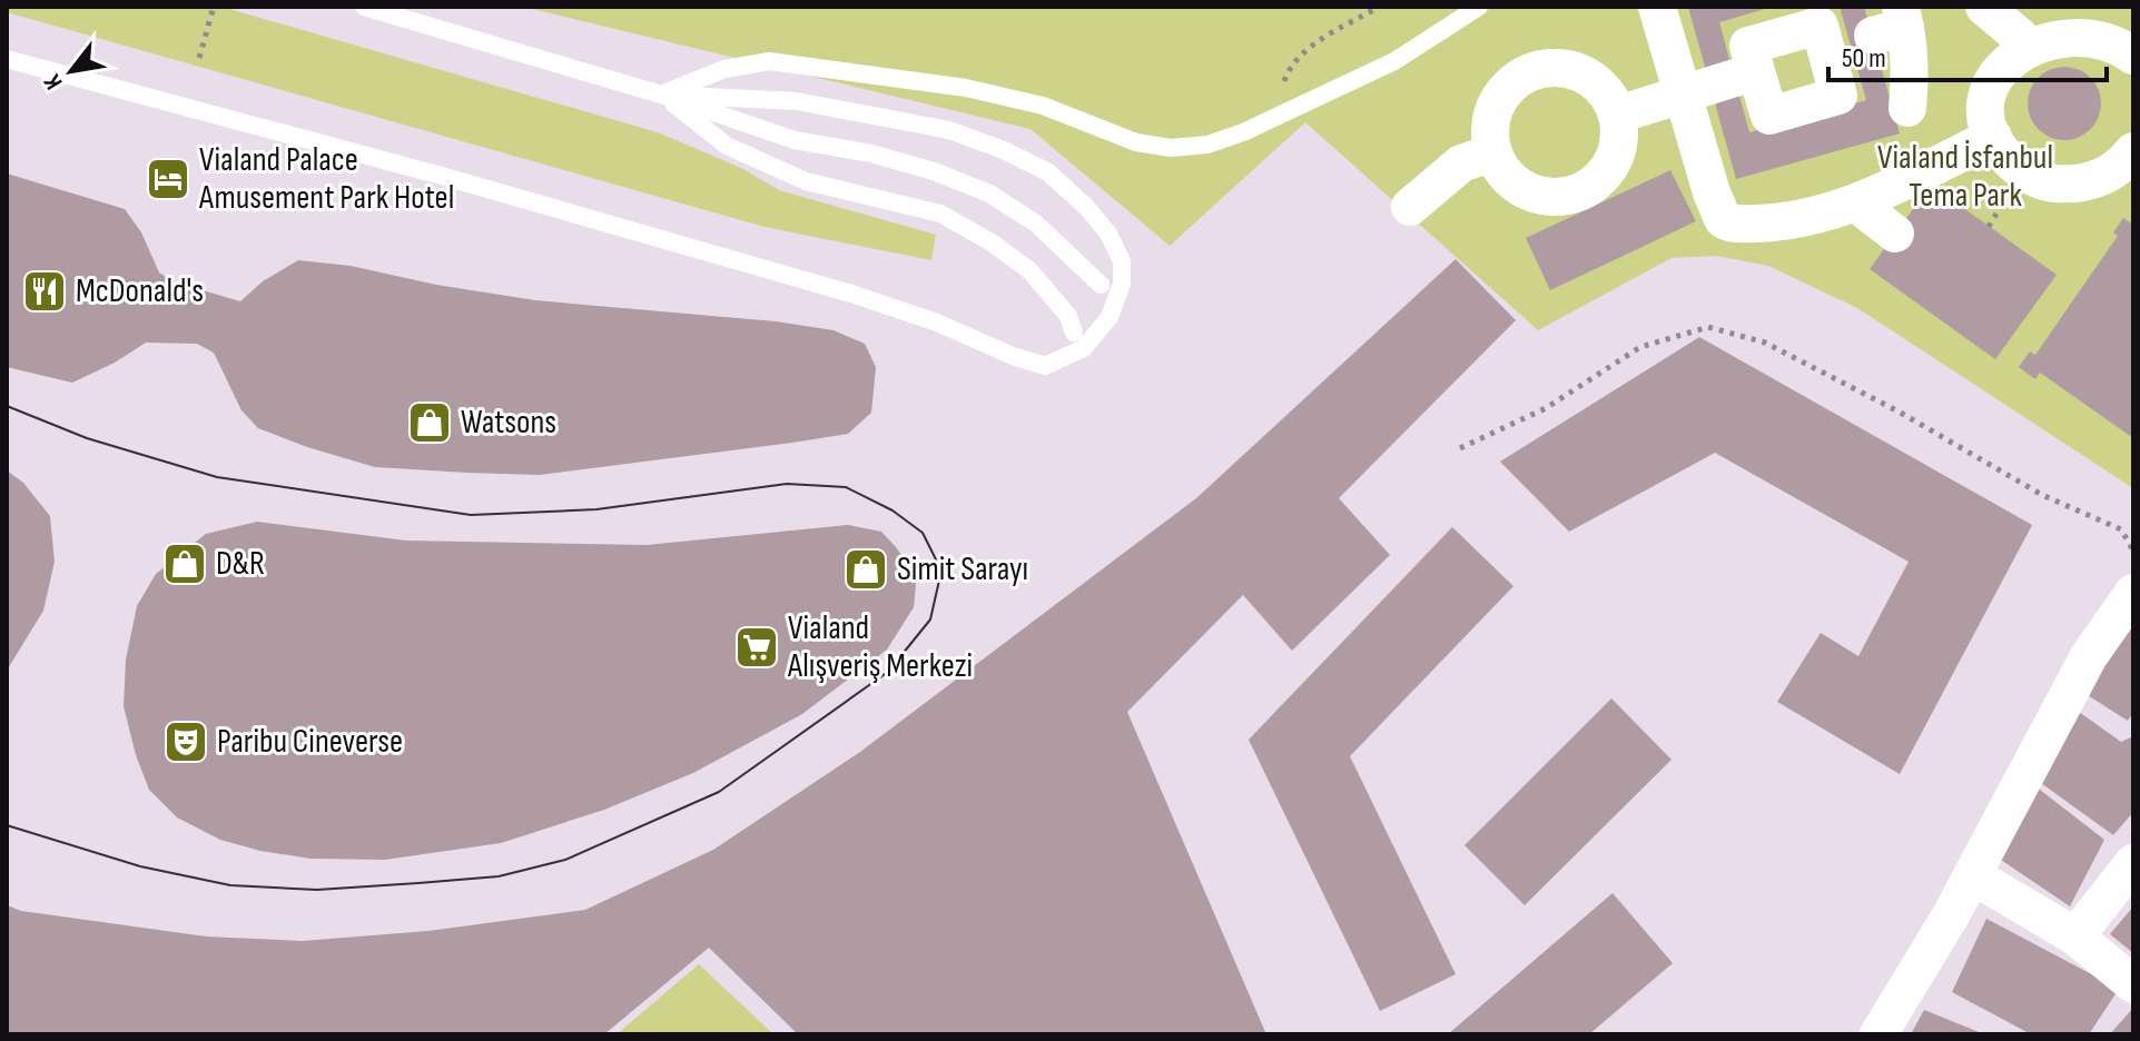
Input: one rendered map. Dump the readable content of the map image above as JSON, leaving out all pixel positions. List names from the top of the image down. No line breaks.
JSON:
{"parks":["Vialand İsfanbul Tema Park"],"places":{"hotel":["Vialand Palace Amusement Park Hotel"],"restaurant":["McDonald's"],"shop":["Watsons","D&R","Simit Sarayı"],"supermarket":["Vialand Alışveriş Merkezi"],"theatre":["Paribu Cineverse"]},"scale_bar":"50 m","north":"bottom left"}
